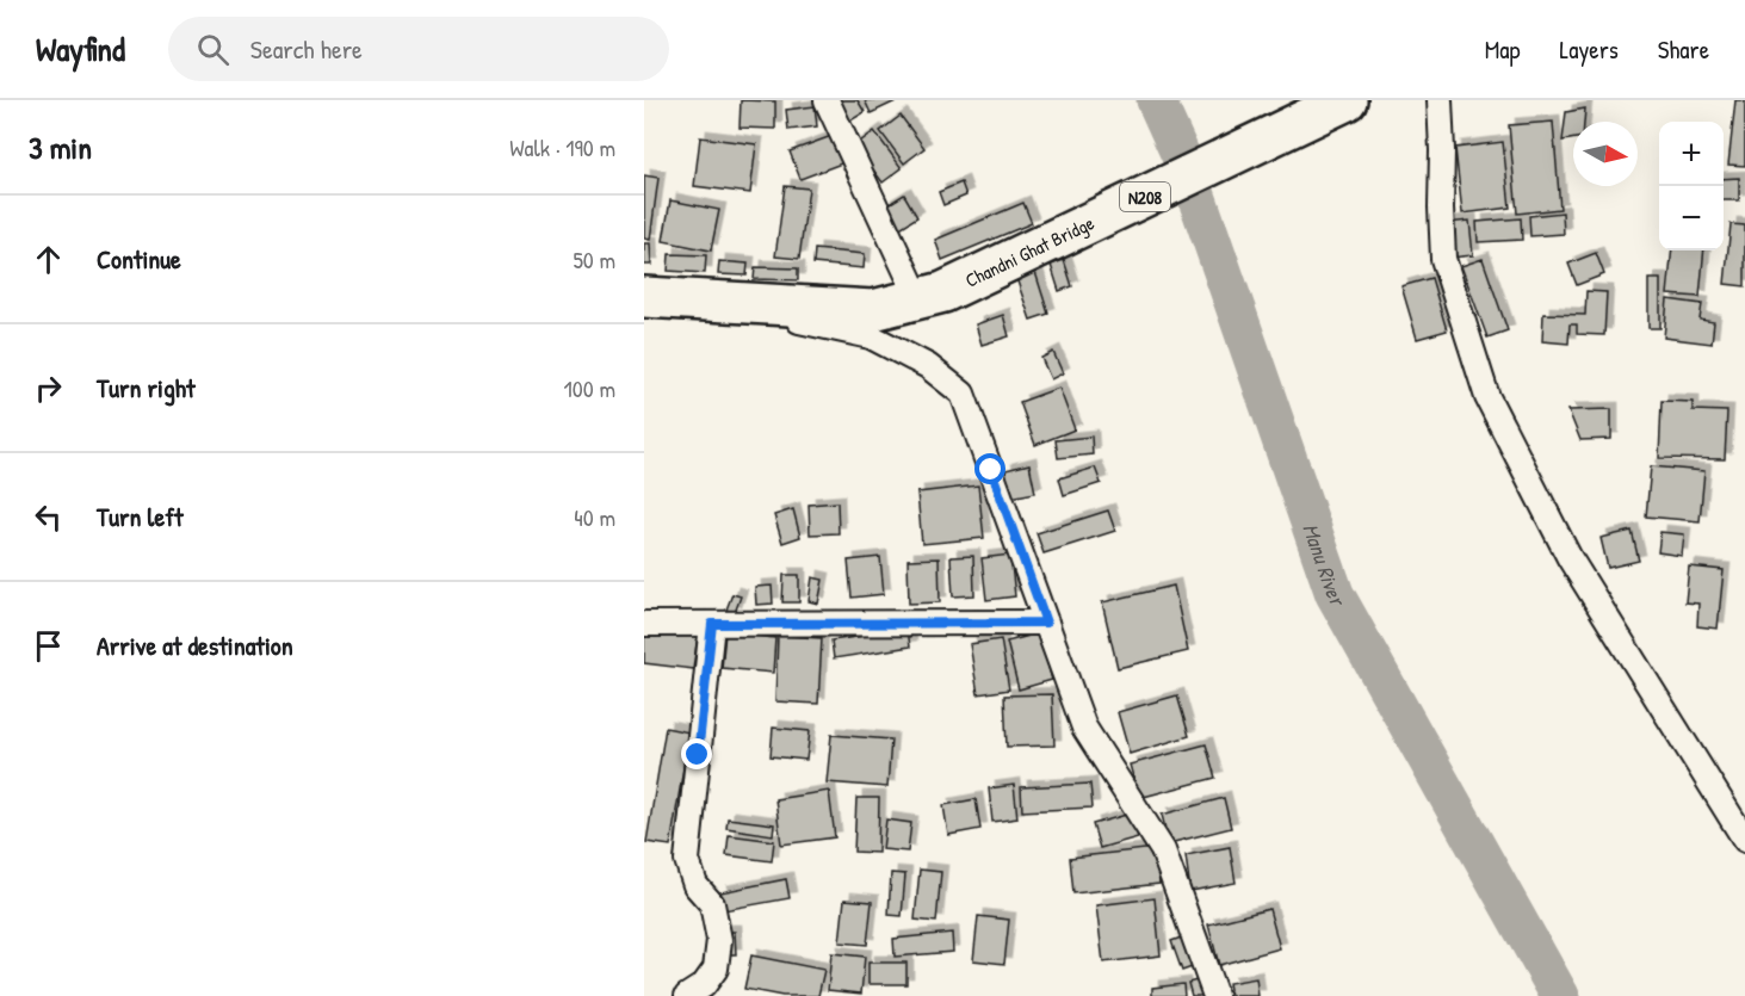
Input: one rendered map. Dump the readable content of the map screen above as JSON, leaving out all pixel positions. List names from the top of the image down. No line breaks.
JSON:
{"streets":{"highway":["N208","Chandni Ghat Bridge"]},"crossings":[["N208","Chandni Ghat Bridge"]],"water":["Manu River"],"north":"right","page":{"header":"Wayfind","search":"Search here","nav":["Map","Layers","Share"],"heading":["3 min","Walk · 190 m"],"map_buttons":["+","−"],"list":[["Continue","50 m"],["Turn right","100 m"],["Turn left","40 m"],"Arrive at destination"]}}
